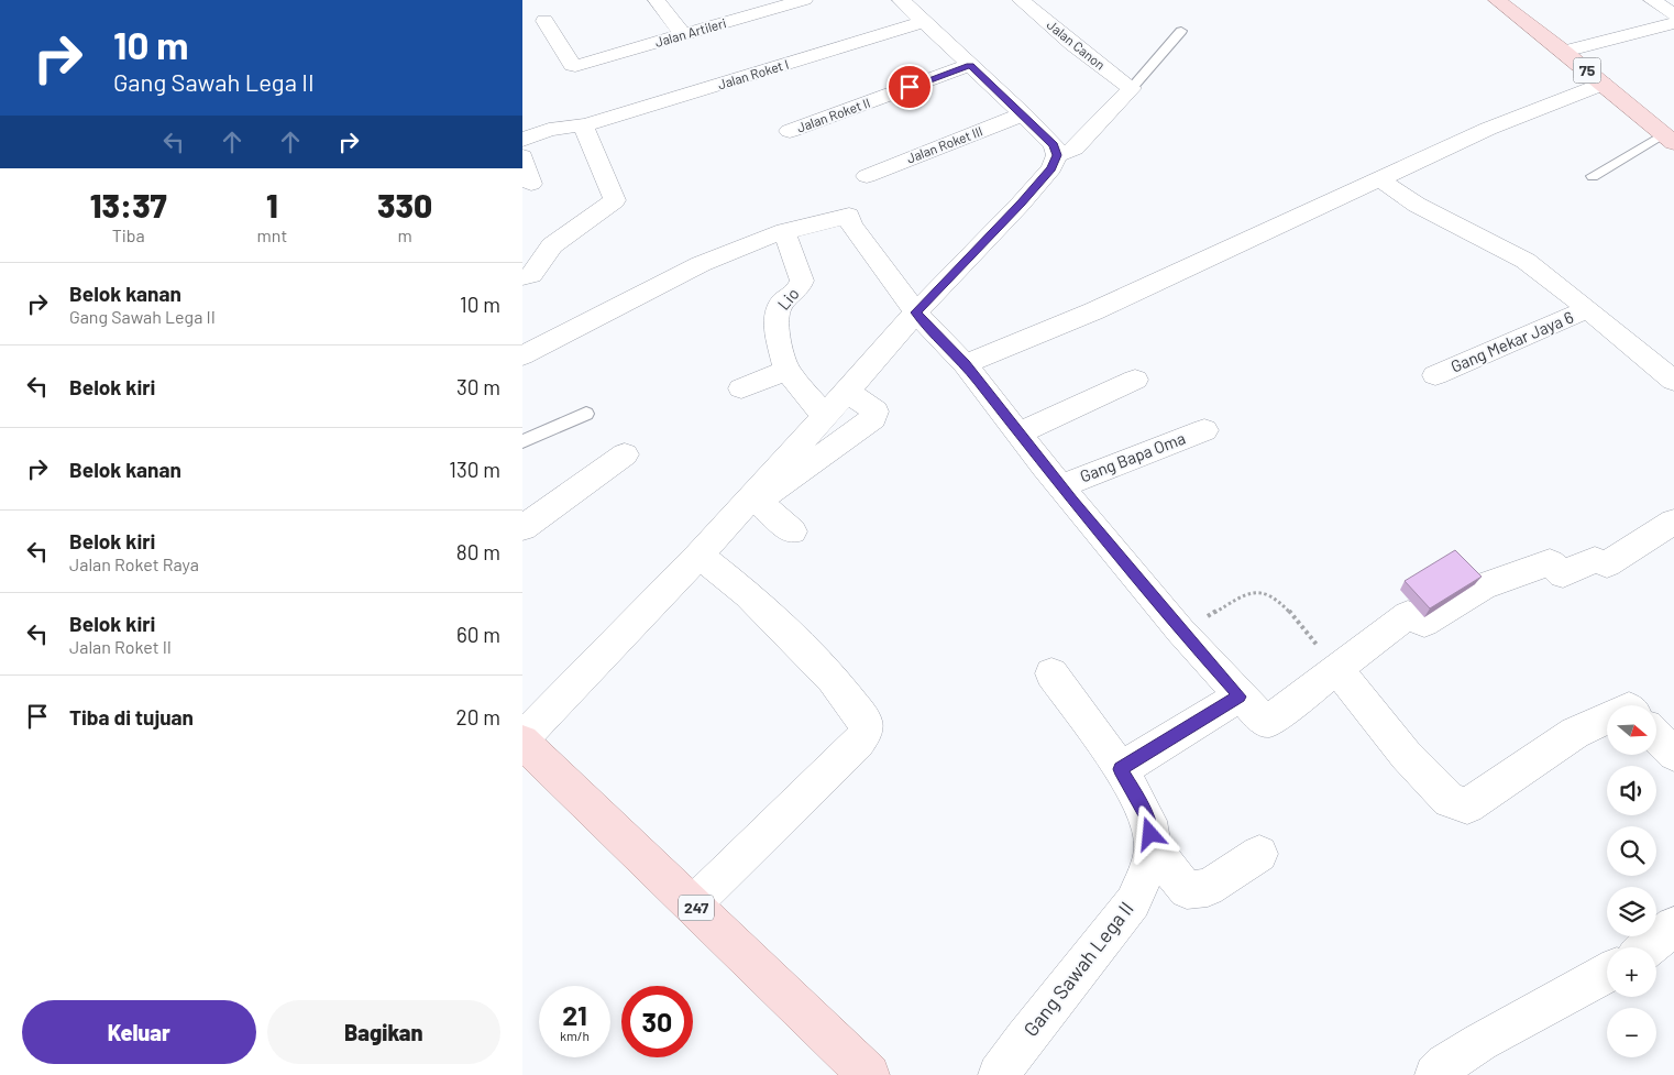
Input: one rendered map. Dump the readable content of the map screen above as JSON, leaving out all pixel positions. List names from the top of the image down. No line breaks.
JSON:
{"streets":{"main road":["75","247"],"street":["Jalan Artileri","Jalan Canon","Jalan Roket I","Jalan Roket II","Jalan Roket III","Lio","Gang Mekar Jaya 6","Gang Bapa Oma","Gang Sawah Lega II"]},"north":"right","page":{"turn":["10 m","Gang Sawah Lega II"],"eta":["13:37","Tiba","1","mnt","330","m"],"list":[{"name":"Belok kanan","note":"Gang Sawah Lega II","value":"10 m"},{"name":"Belok kiri","value":"30 m"},{"name":"Belok kanan","value":"130 m"},{"name":"Belok kiri","note":"Jalan Roket Raya","value":"80 m"},{"name":"Belok kiri","note":"Jalan Roket II","value":"60 m"},{"name":"Tiba di tujuan","value":"20 m"}],"map_buttons":["+","−"],"speed":"21 km/h","limit":"30","buttons":["Keluar","Bagikan"]}}
